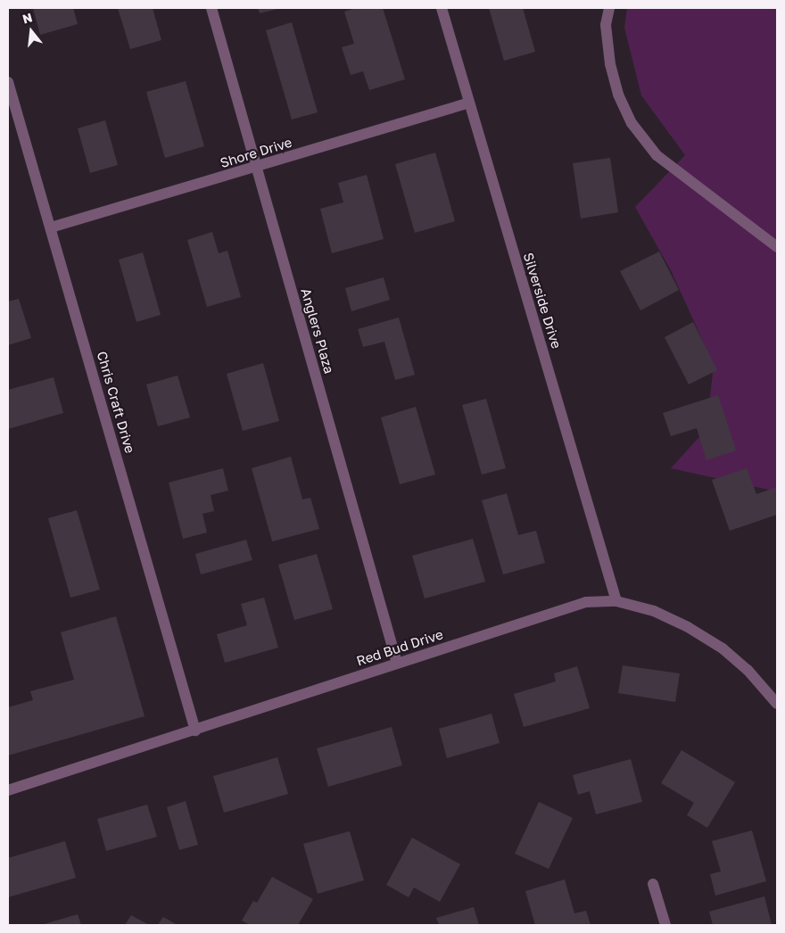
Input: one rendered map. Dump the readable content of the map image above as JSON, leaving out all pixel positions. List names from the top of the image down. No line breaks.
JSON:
{"streets":{"street":["Shore Drive","Silverside Drive","Anglers Plaza","Chris Craft Drive","Red Bud Drive"]},"crossings":[["Shore Drive","Silverside Drive"],["Shore Drive","Anglers Plaza"],["Shore Drive","Chris Craft Drive"],["Silverside Drive","Red Bud Drive"],["Anglers Plaza","Red Bud Drive"],["Chris Craft Drive","Red Bud Drive"]],"north":"top"}
